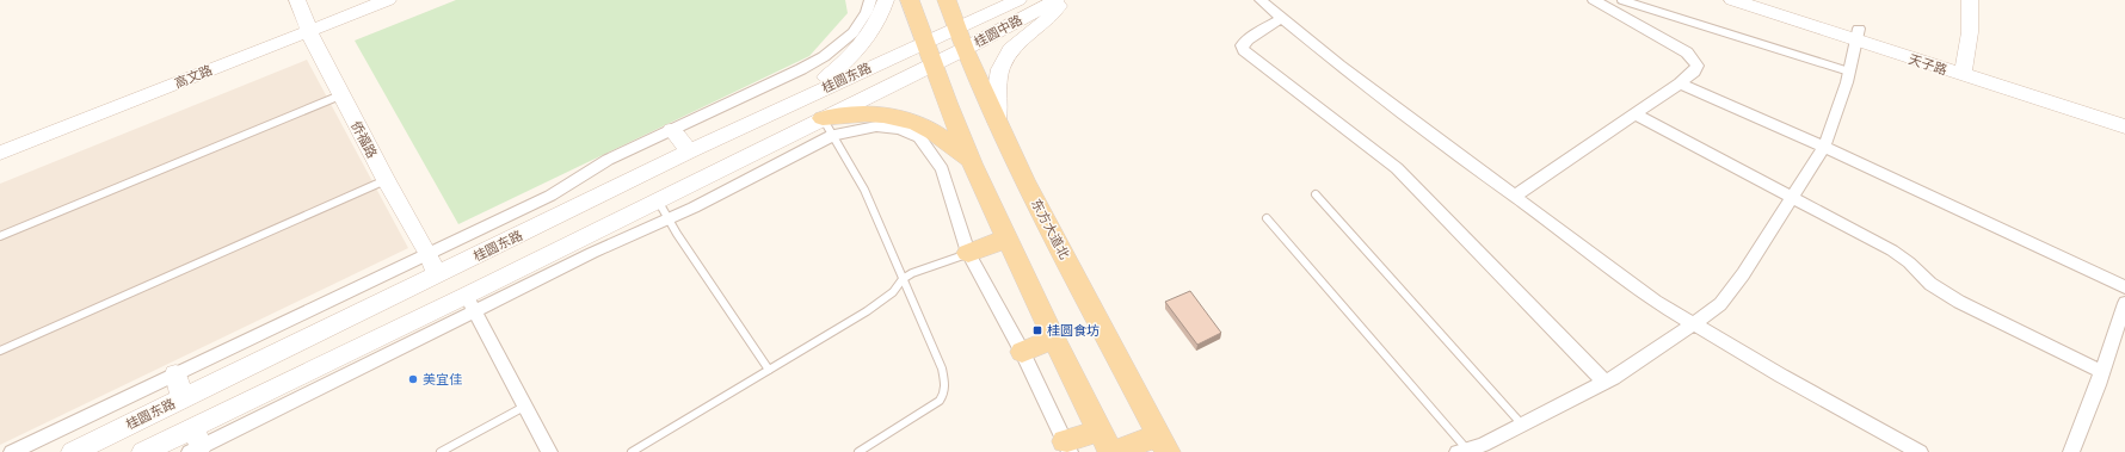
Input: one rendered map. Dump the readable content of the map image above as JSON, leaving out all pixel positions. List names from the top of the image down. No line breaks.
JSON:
{"streets":{"main road":["桂圆中路","天子路","高文路","桂圆东路","侨福路","东方大道北"]},"crossings":[["桂圆中路","桂圆东路"],["桂圆中路","东方大道北"],["高文路","侨福路"],["桂圆东路","侨福路"],["桂圆东路","东方大道北"]],"places":{"transit":["桂圆食坊"],"other":["美宜佳"]}}
